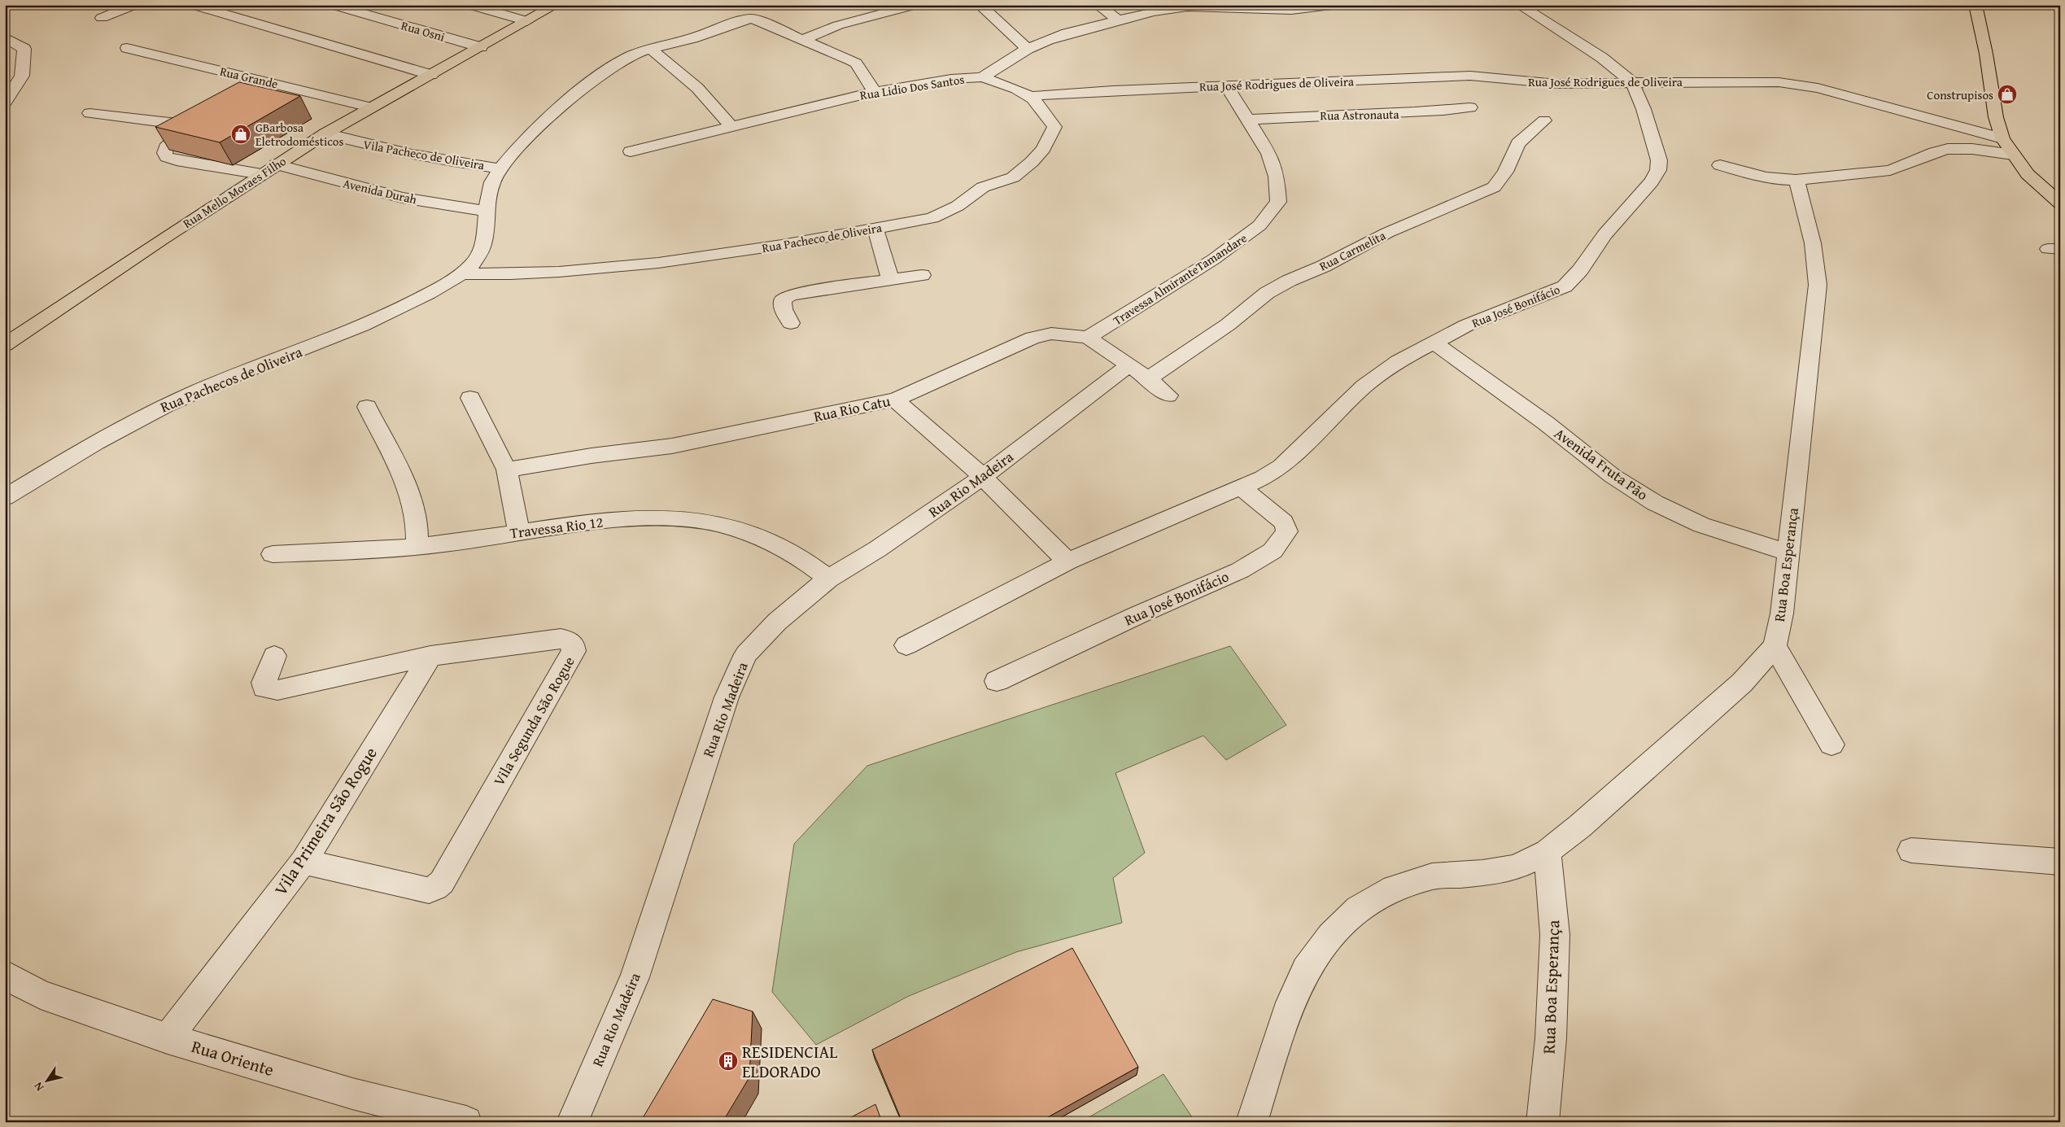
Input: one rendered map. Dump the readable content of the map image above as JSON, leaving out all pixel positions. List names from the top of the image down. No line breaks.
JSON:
{"streets":{"main road":["Rua Mello Moraes Filho"],"street":["Rua Osni","Rua Grande","Rua José Rodrigues de Oliveira","Rua Lidio Dos Santos","Rua Astronauta","Vila Pacheco de Oliveira","Avenida Durah","Rua Pacheco de Oliveira","Rua Carmelita","Travessa AlmiranteTamandare","Rua José Bonifácio","Rua Pachecos de Oliveira","Rua Rio Catu","Avenida Fruta Pão","Rua Rio Madeira","Travessa Rio 12","Rua Boa Esperança","Vila Segunda São Rogue","Vila Primeira São Rogue","Rua Oriente"]},"crossings":[["Rua Osni","Rua Mello Moraes Filho"],["Rua Grande","Rua Mello Moraes Filho"],["Rua José Rodrigues de Oliveira","Rua Pacheco de Oliveira"],["Rua José Rodrigues de Oliveira","Travessa AlmiranteTamandare"],["Rua José Rodrigues de Oliveira","Rua José Bonifácio"],["Rua Lidio Dos Santos","Rua Pacheco de Oliveira"],["Rua Astronauta","Travessa AlmiranteTamandare"],["Vila Pacheco de Oliveira","Rua Mello Moraes Filho"],["Avenida Durah","Rua Mello Moraes Filho"],["Rua Pacheco de Oliveira","Rua Pachecos de Oliveira"],["Rua Carmelita","Rua Rio Catu"],["Rua Carmelita","Rua Rio Madeira"],["Travessa AlmiranteTamandare","Rua Rio Catu"],["Rua José Bonifácio","Avenida Fruta Pão"],["Rua Rio Catu","Rua Rio Madeira"],["Avenida Fruta Pão","Rua Boa Esperança"],["Rua Rio Madeira","Travessa Rio 12"],["Vila Segunda São Rogue","Vila Primeira São Rogue"],["Vila Primeira São Rogue","Rua Oriente"]],"places":{"shop":["Construpisos","GBarbosa Eletrodomésticos"],"building":["RESIDENCIAL ELDORADO"]},"north":"bottom left"}
